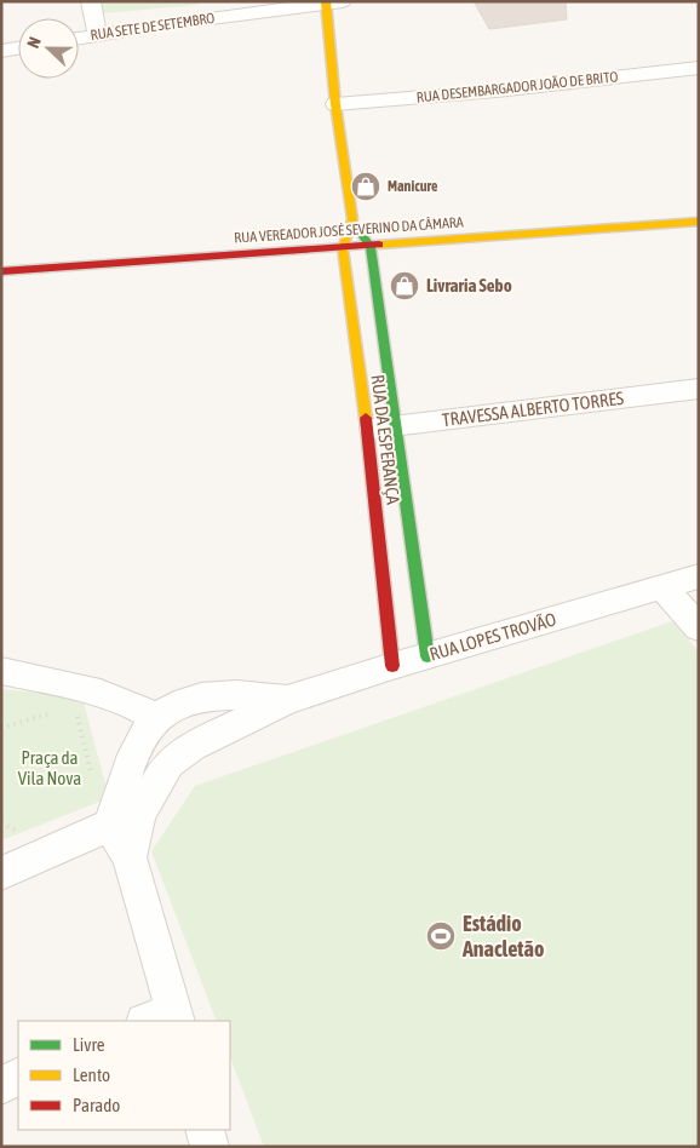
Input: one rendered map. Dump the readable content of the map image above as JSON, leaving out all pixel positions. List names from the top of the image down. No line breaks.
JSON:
{"streets":{"street":["RUA SETE DE SETEMBRO","RUA DESEMBARGADOR JOÃO DE BRITO","RUA VEREADOR JOSÉ SEVERINO DA CÂMARA","TRAVESSA ALBERTO TORRES","RUA DA ESPERANÇA","RUA LOPES TROVÃO"]},"crossings":[["RUA SETE DE SETEMBRO","RUA DA ESPERANÇA"],["RUA DESEMBARGADOR JOÃO DE BRITO","RUA DA ESPERANÇA"],["RUA VEREADOR JOSÉ SEVERINO DA CÂMARA","RUA DA ESPERANÇA"],["TRAVESSA ALBERTO TORRES","RUA DA ESPERANÇA"],["RUA DA ESPERANÇA","RUA LOPES TROVÃO"]],"parks":["Praça da Vila Nova"],"places":{"shop":["Manicure","Livraria Sebo"],"sports":["Estádio Anacletão"]},"legend":["Livre","Lento","Parado"],"north":"left"}
